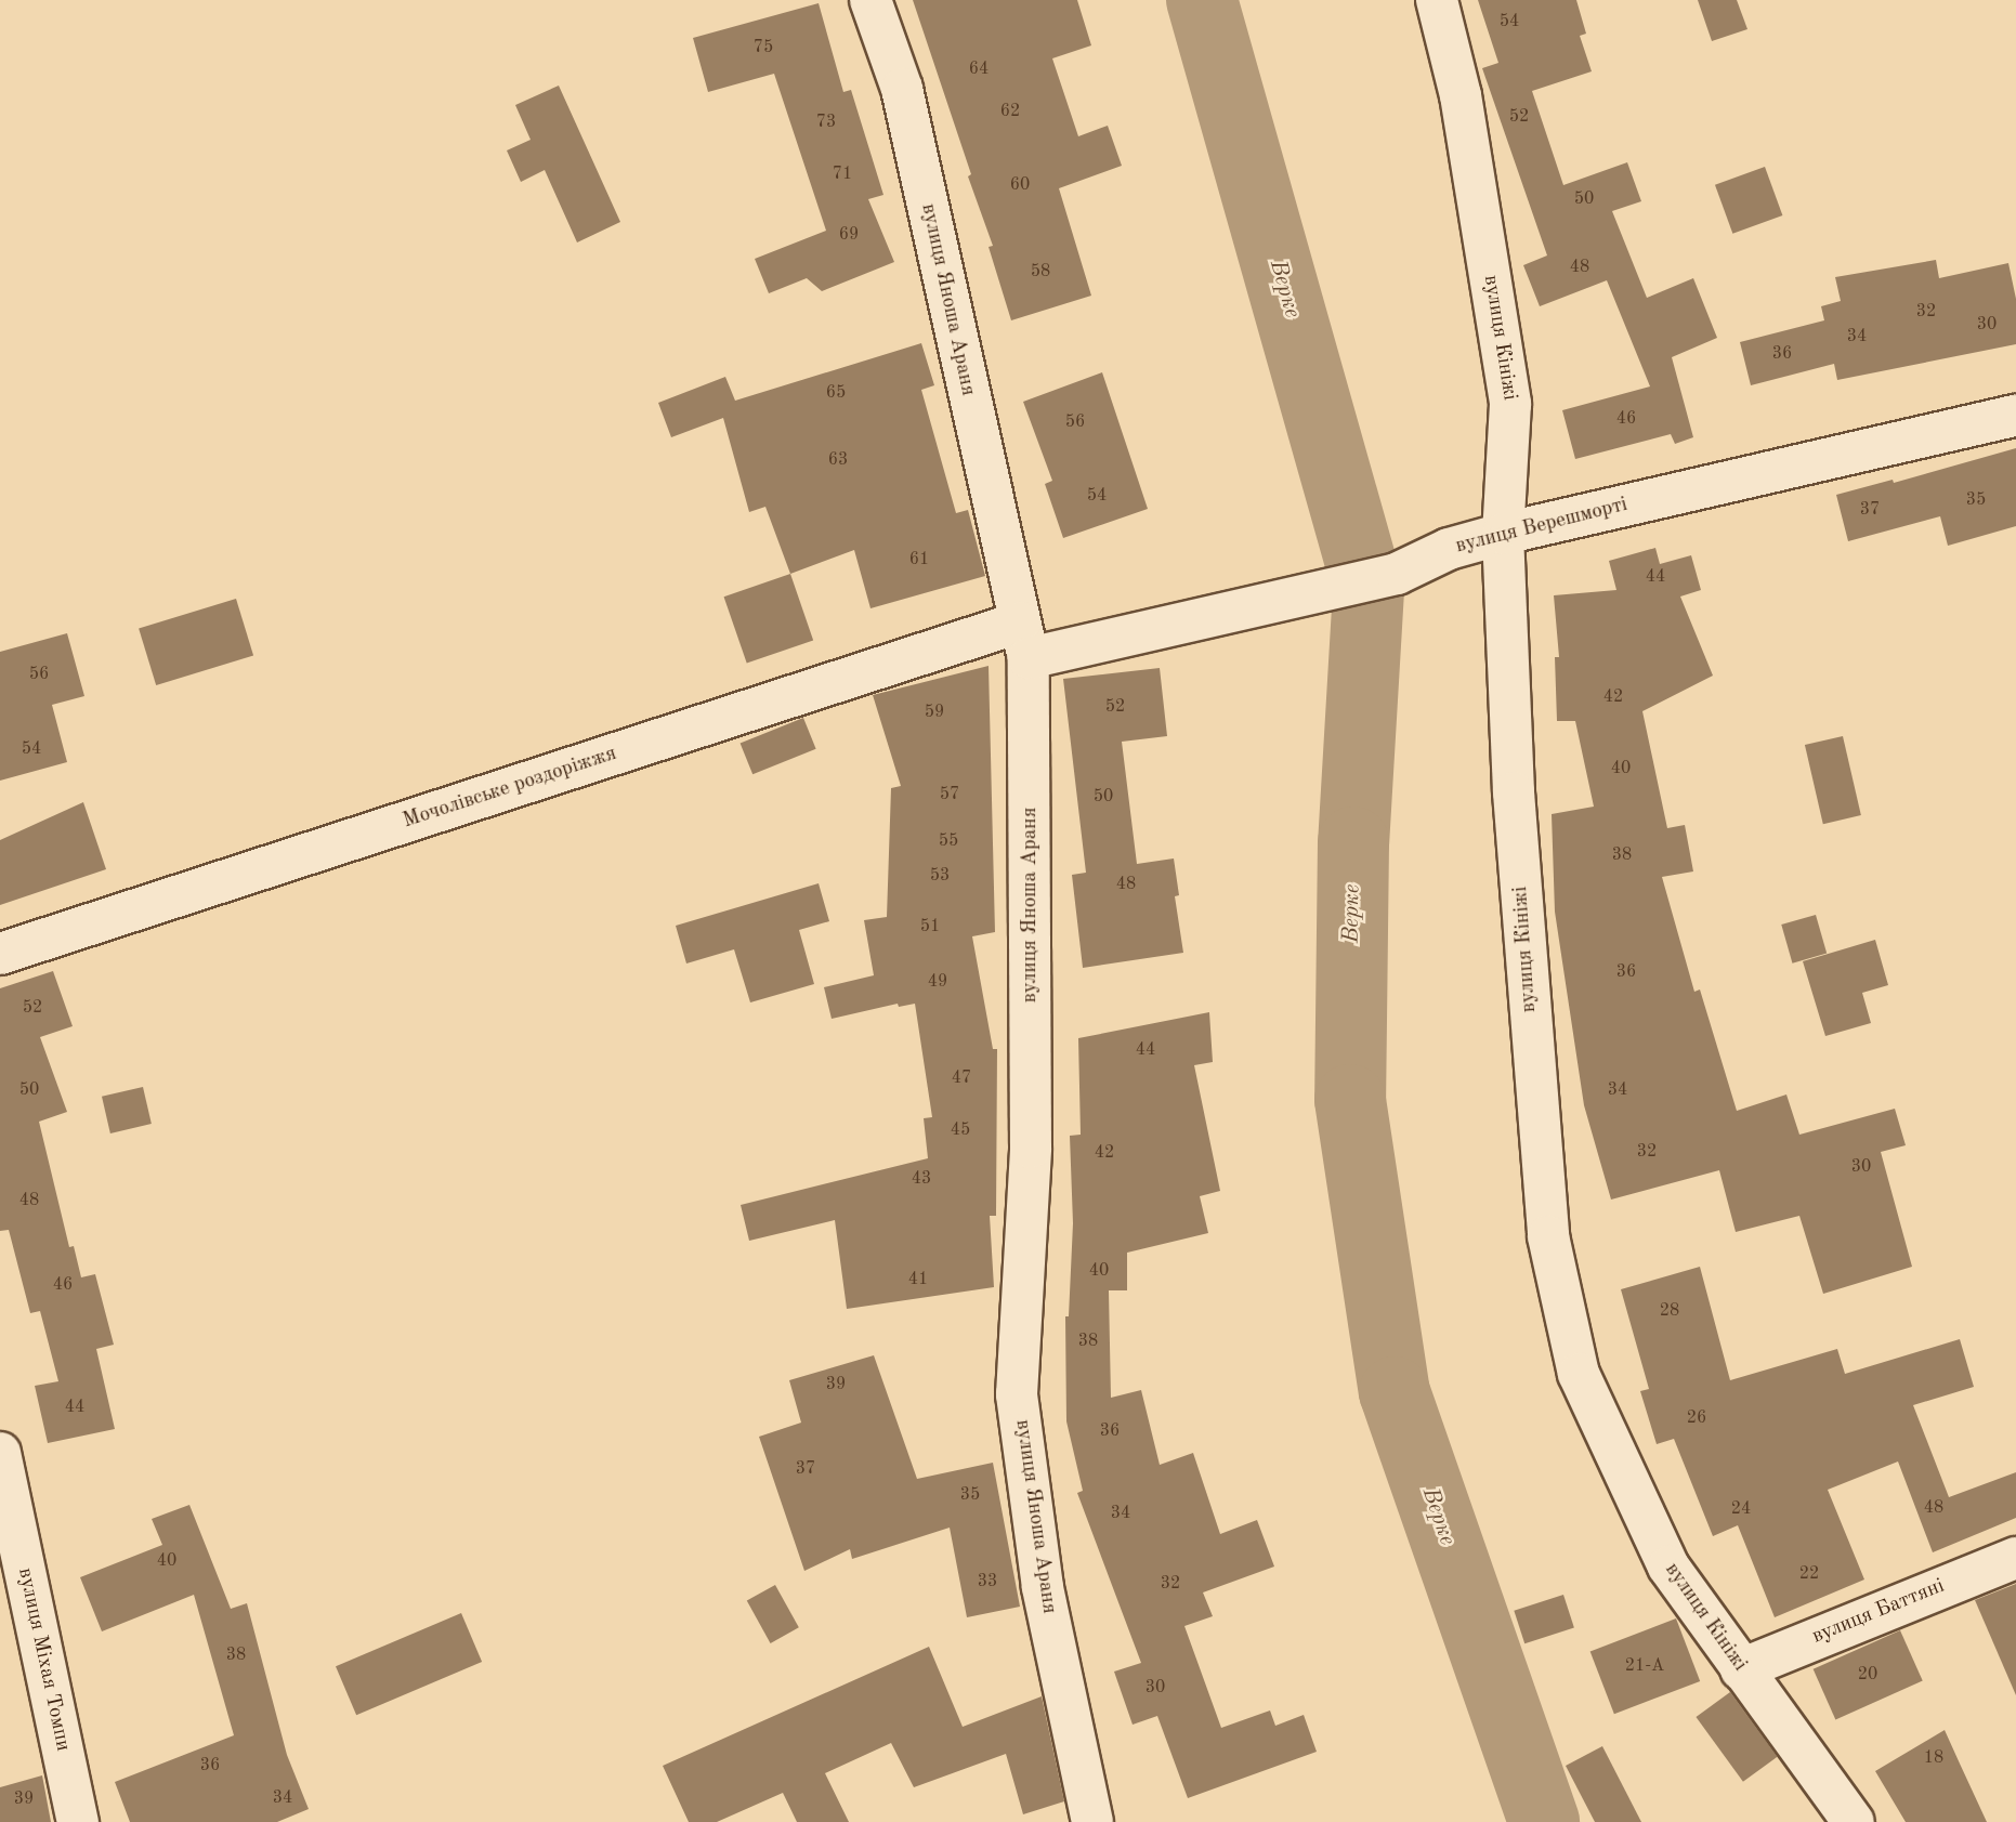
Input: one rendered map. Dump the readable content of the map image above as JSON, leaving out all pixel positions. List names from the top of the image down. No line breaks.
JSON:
{"streets":{"street":["вулиця Яноша Араня","вулиця Кініжі","вулиця Верешморті","Мочолівське роздоріжжя","вулиця Баттяні","вулиця Міхая Томпи"]},"crossings":[["вулиця Яноша Араня","вулиця Верешморті"],["вулиця Яноша Араня","Мочолівське роздоріжжя"],["вулиця Кініжі","вулиця Верешморті"],["вулиця Кініжі","вулиця Баттяні"],["вулиця Верешморті","Мочолівське роздоріжжя"]],"water":["Верке"],"house_numbers":["54","75","64","62","52","73","71","60","50","69","48","58","32","30","34","36","65","46","56","63","54","35","37","61","44","56","42","52","59","54","40","57","50","55","38","53","48","51","36","49","52","44","47","50","34","45","32","42","30","43","48","40","41","46","28","38","39","44","26","36","37","35","48","24","34","40","22","33","32","38","21-А","20","30","18","36","34","39"]}
